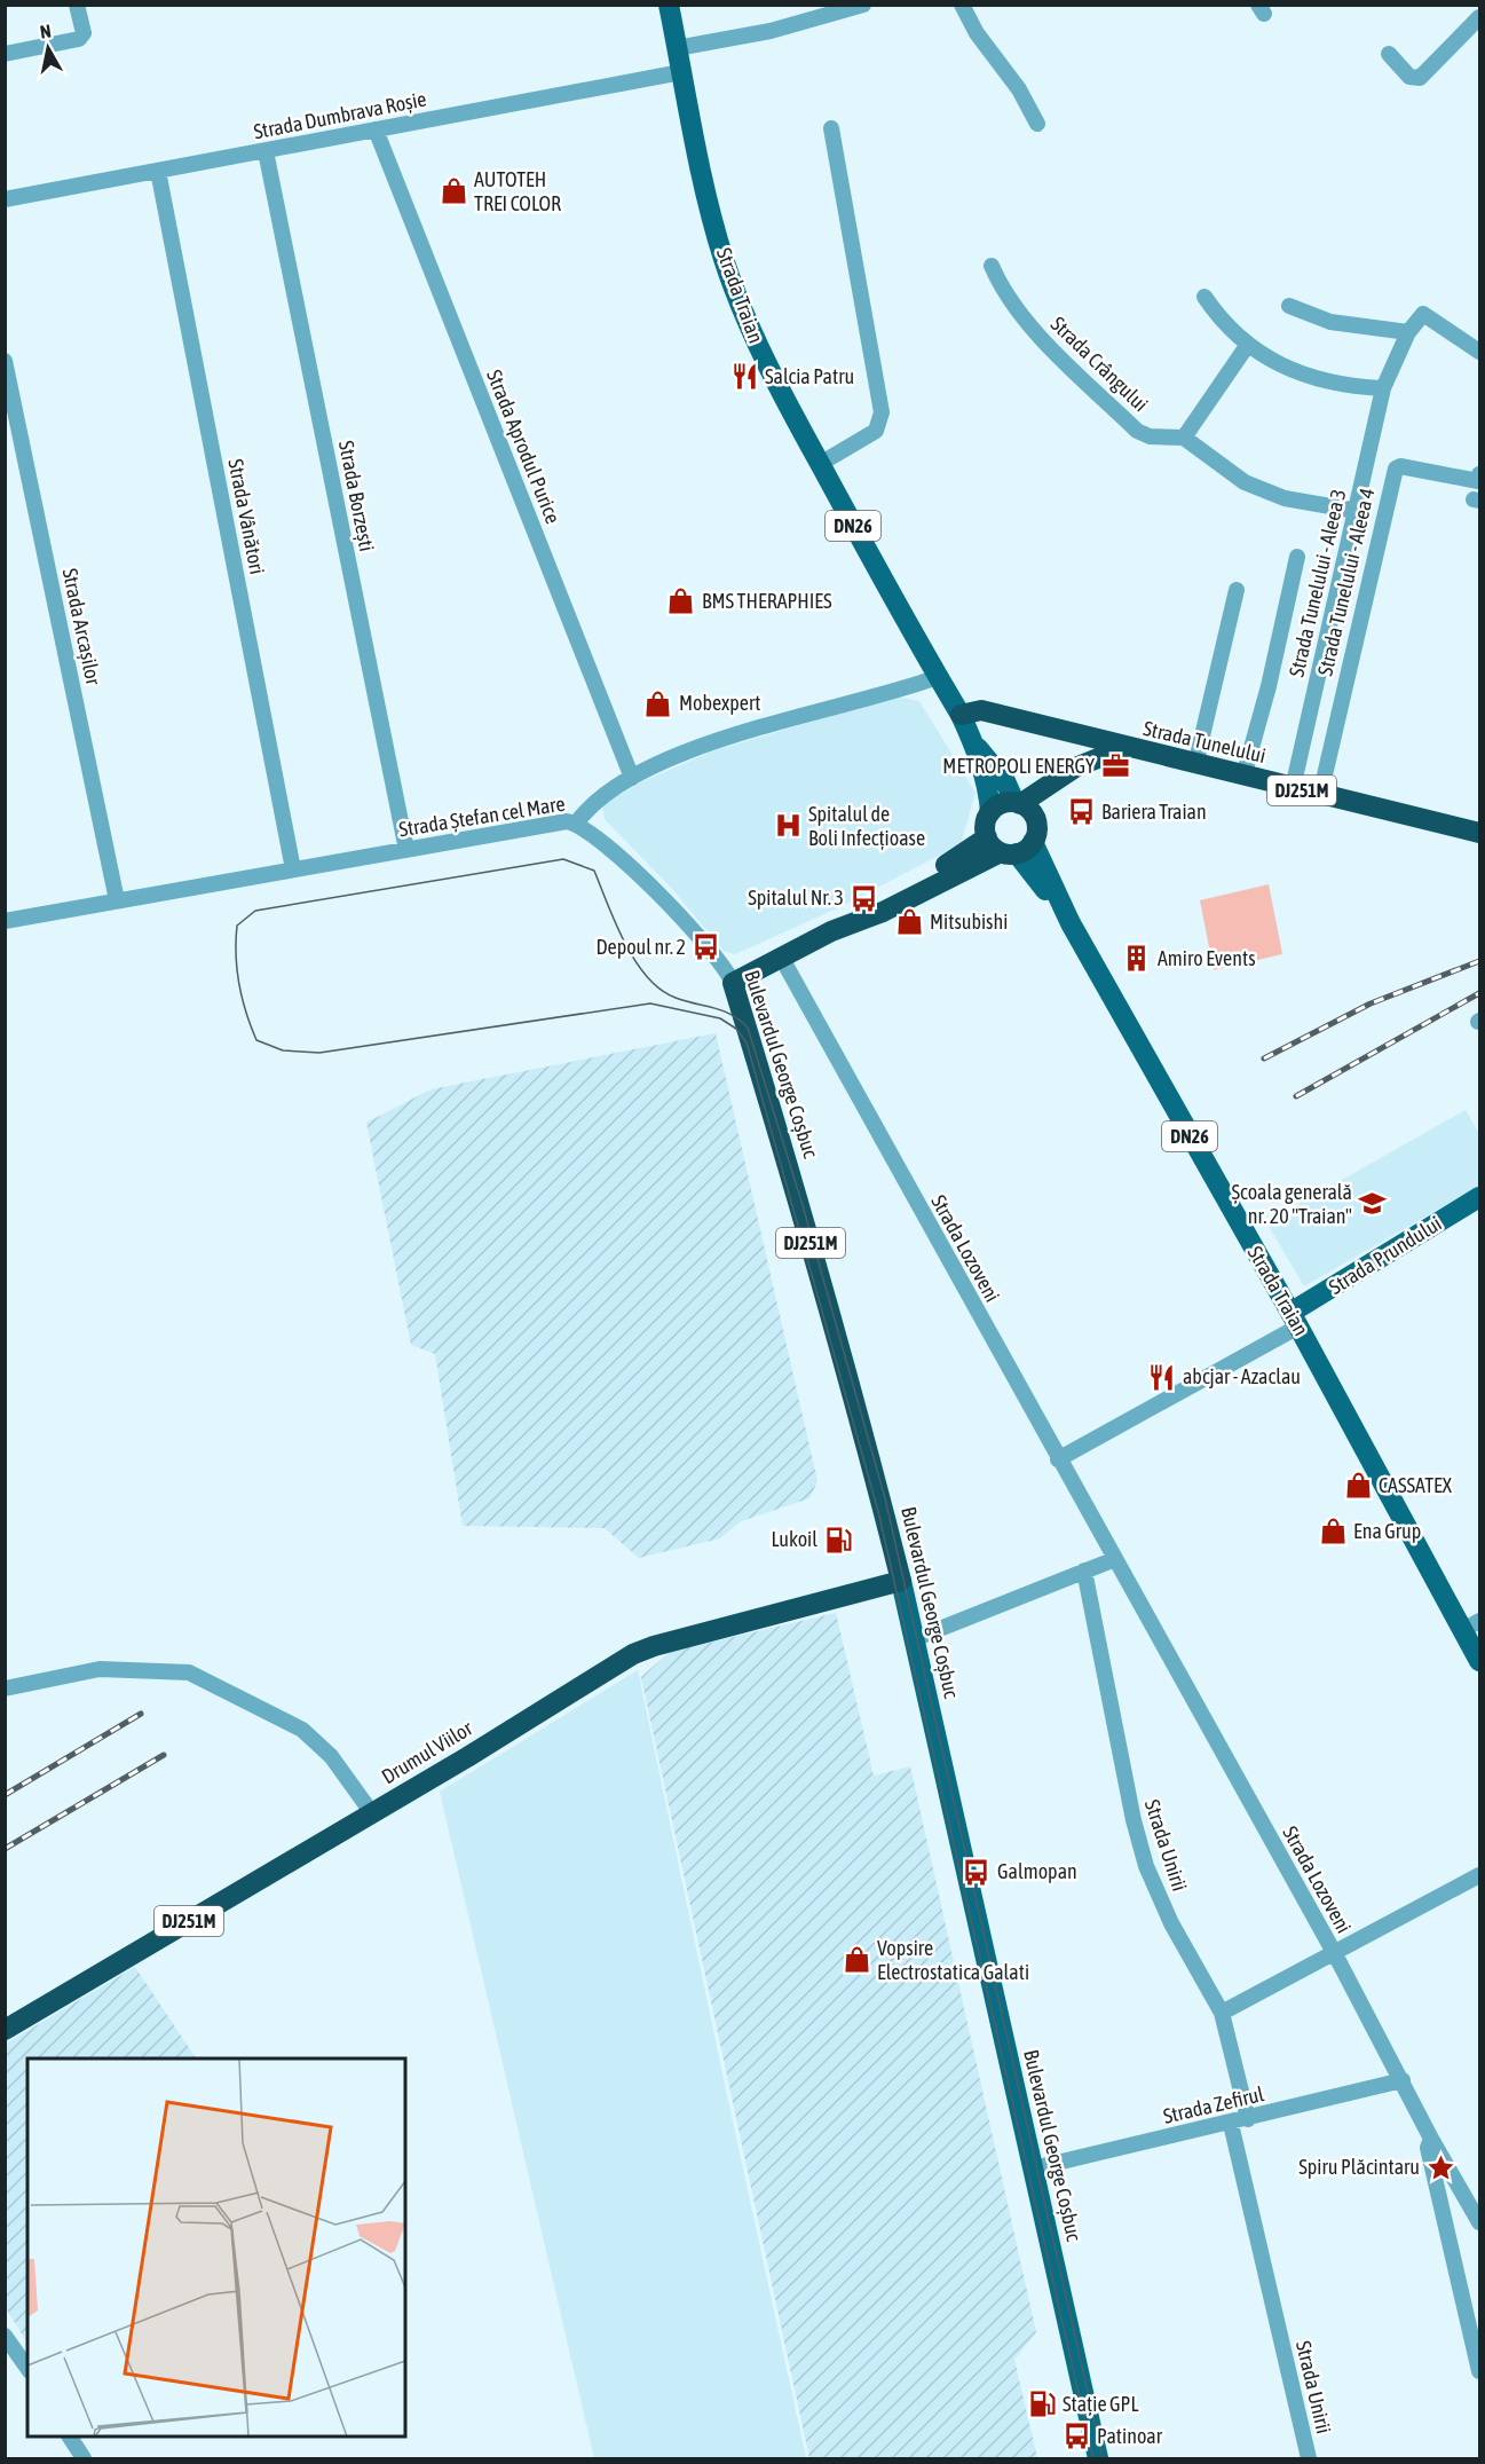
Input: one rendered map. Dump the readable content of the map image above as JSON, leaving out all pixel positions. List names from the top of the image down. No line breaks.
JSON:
{"streets":{"highway":["DN26","Strada Tunelului","DJ251M","Bulevardul George Coșbuc","Drumul Viilor"],"main road":["Strada Traian","Strada Prundului"],"street":["Strada Dumbrava Roșie","Strada Crângului","Strada Aprodul Purice","Strada Borzești","Strada Vânători","Strada Tunelului - Aleea 4","Strada Tunelului - Aleea 3","Strada Arcașilor","Strada Ștefan cel Mare","Strada Lozoveni","Strada Unirii","Strada Zefirul"]},"crossings":[["Strada Dumbrava Roșie","Strada Traian"],["Strada Dumbrava Roșie","Strada Aprodul Purice"],["Strada Dumbrava Roșie","Strada Borzești"],["Strada Dumbrava Roșie","Strada Vânători"],["Strada Traian","DN26"],["Strada Traian","Strada Tunelului"],["Strada Traian","DJ251M"],["Strada Traian","Strada Ștefan cel Mare"],["Strada Traian","Strada Prundului"],["Strada Aprodul Purice","Strada Ștefan cel Mare"],["Strada Borzești","Strada Ștefan cel Mare"],["Strada Vânători","Strada Ștefan cel Mare"],["DN26","Strada Tunelului"],["Strada Tunelului - Aleea 4","Strada Tunelului"],["Strada Tunelului - Aleea 3","Strada Tunelului"],["Strada Arcașilor","Strada Ștefan cel Mare"],["Strada Tunelului","DJ251M"],["Strada Ștefan cel Mare","Bulevardul George Coșbuc"],["Bulevardul George Coșbuc","Drumul Viilor"],["Bulevardul George Coșbuc","Strada Zefirul"],["Strada Lozoveni","Strada Prundului"],["Strada Lozoveni","Strada Zefirul"],["Strada Unirii","Strada Zefirul"]],"places":{"shop":["AUTOTEH TREI COLOR","BMS THERAPHIES","Mobexpert","Mitsubishi","CASSATEX","Ena Grup","Vopsire Electrostatica Galati"],"restaurant":["Salcia Patru","abcjar - Azaclau"],"office":["METROPOLI ENERGY"],"bus stop":["Bariera Traian","Spitalul Nr. 3","Depoul nr. 2","Galmopan","Patinoar"],"hospital":["Spitalul de Boli Infecțioase"],"building":["Amiro Events"],"school or university":["Școala generală nr. 20 \"Traian\""],"fuel station":["Lukoil","Stație GPL"],"place":["Spiru Plăcintaru"]},"north":"top"}
